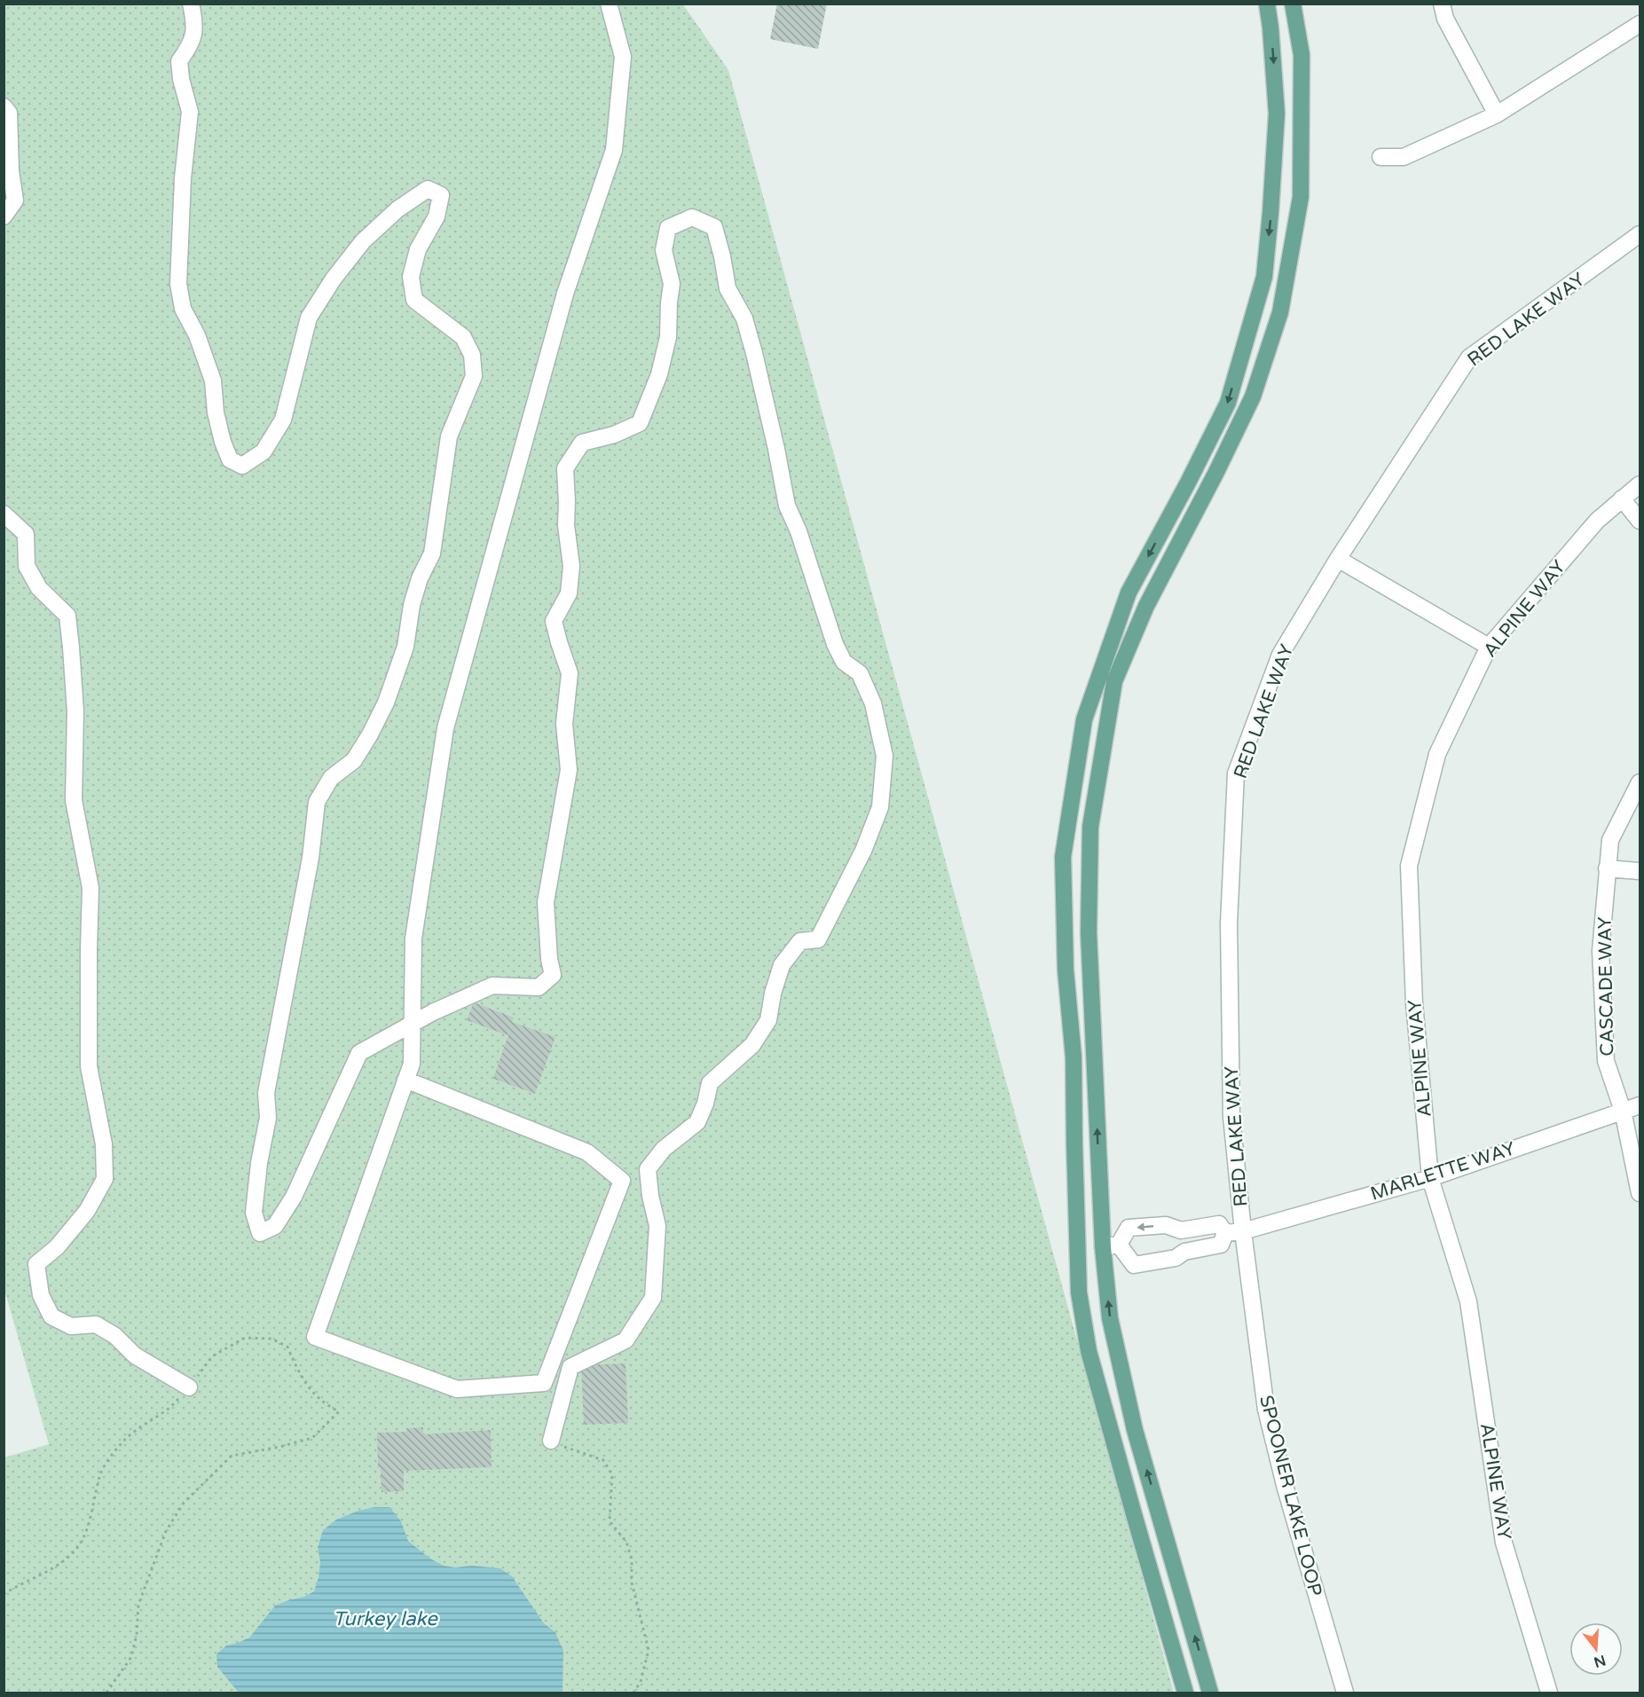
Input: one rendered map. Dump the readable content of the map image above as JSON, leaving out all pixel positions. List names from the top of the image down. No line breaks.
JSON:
{"streets":{"street":["RED LAKE WAY","ALPINE WAY","CASCADE WAY","MARLETTE WAY","SPOONER LAKE LOOP"]},"crossings":[["RED LAKE WAY","MARLETTE WAY"],["RED LAKE WAY","SPOONER LAKE LOOP"],["ALPINE WAY","MARLETTE WAY"],["CASCADE WAY","MARLETTE WAY"],["MARLETTE WAY","SPOONER LAKE LOOP"]],"water":["Turkey lake"],"north":"bottom"}
